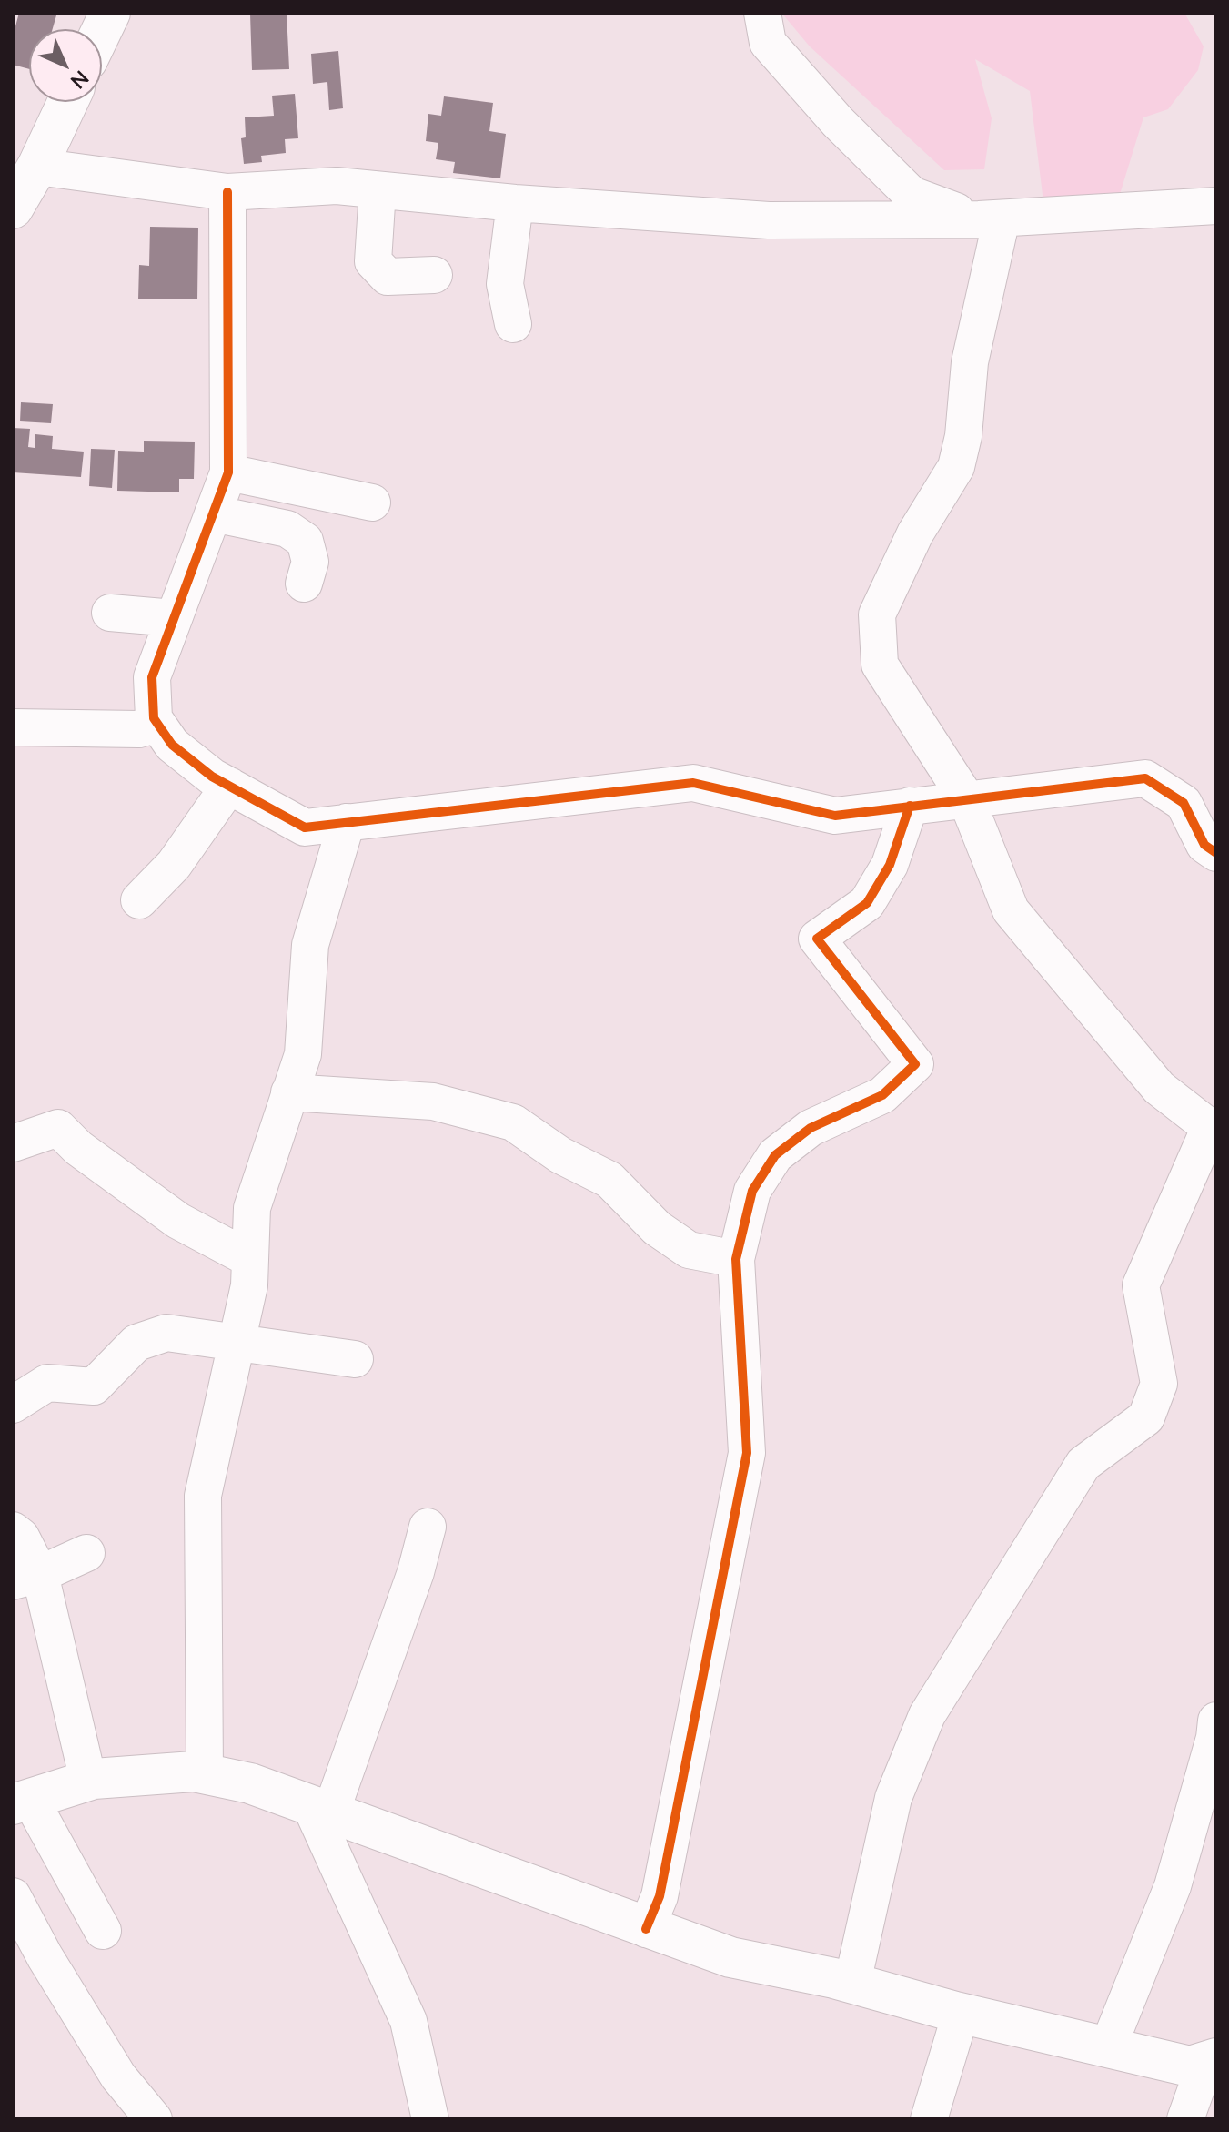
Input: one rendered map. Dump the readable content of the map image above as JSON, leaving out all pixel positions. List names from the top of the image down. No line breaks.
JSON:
{"north":"bottom right"}
